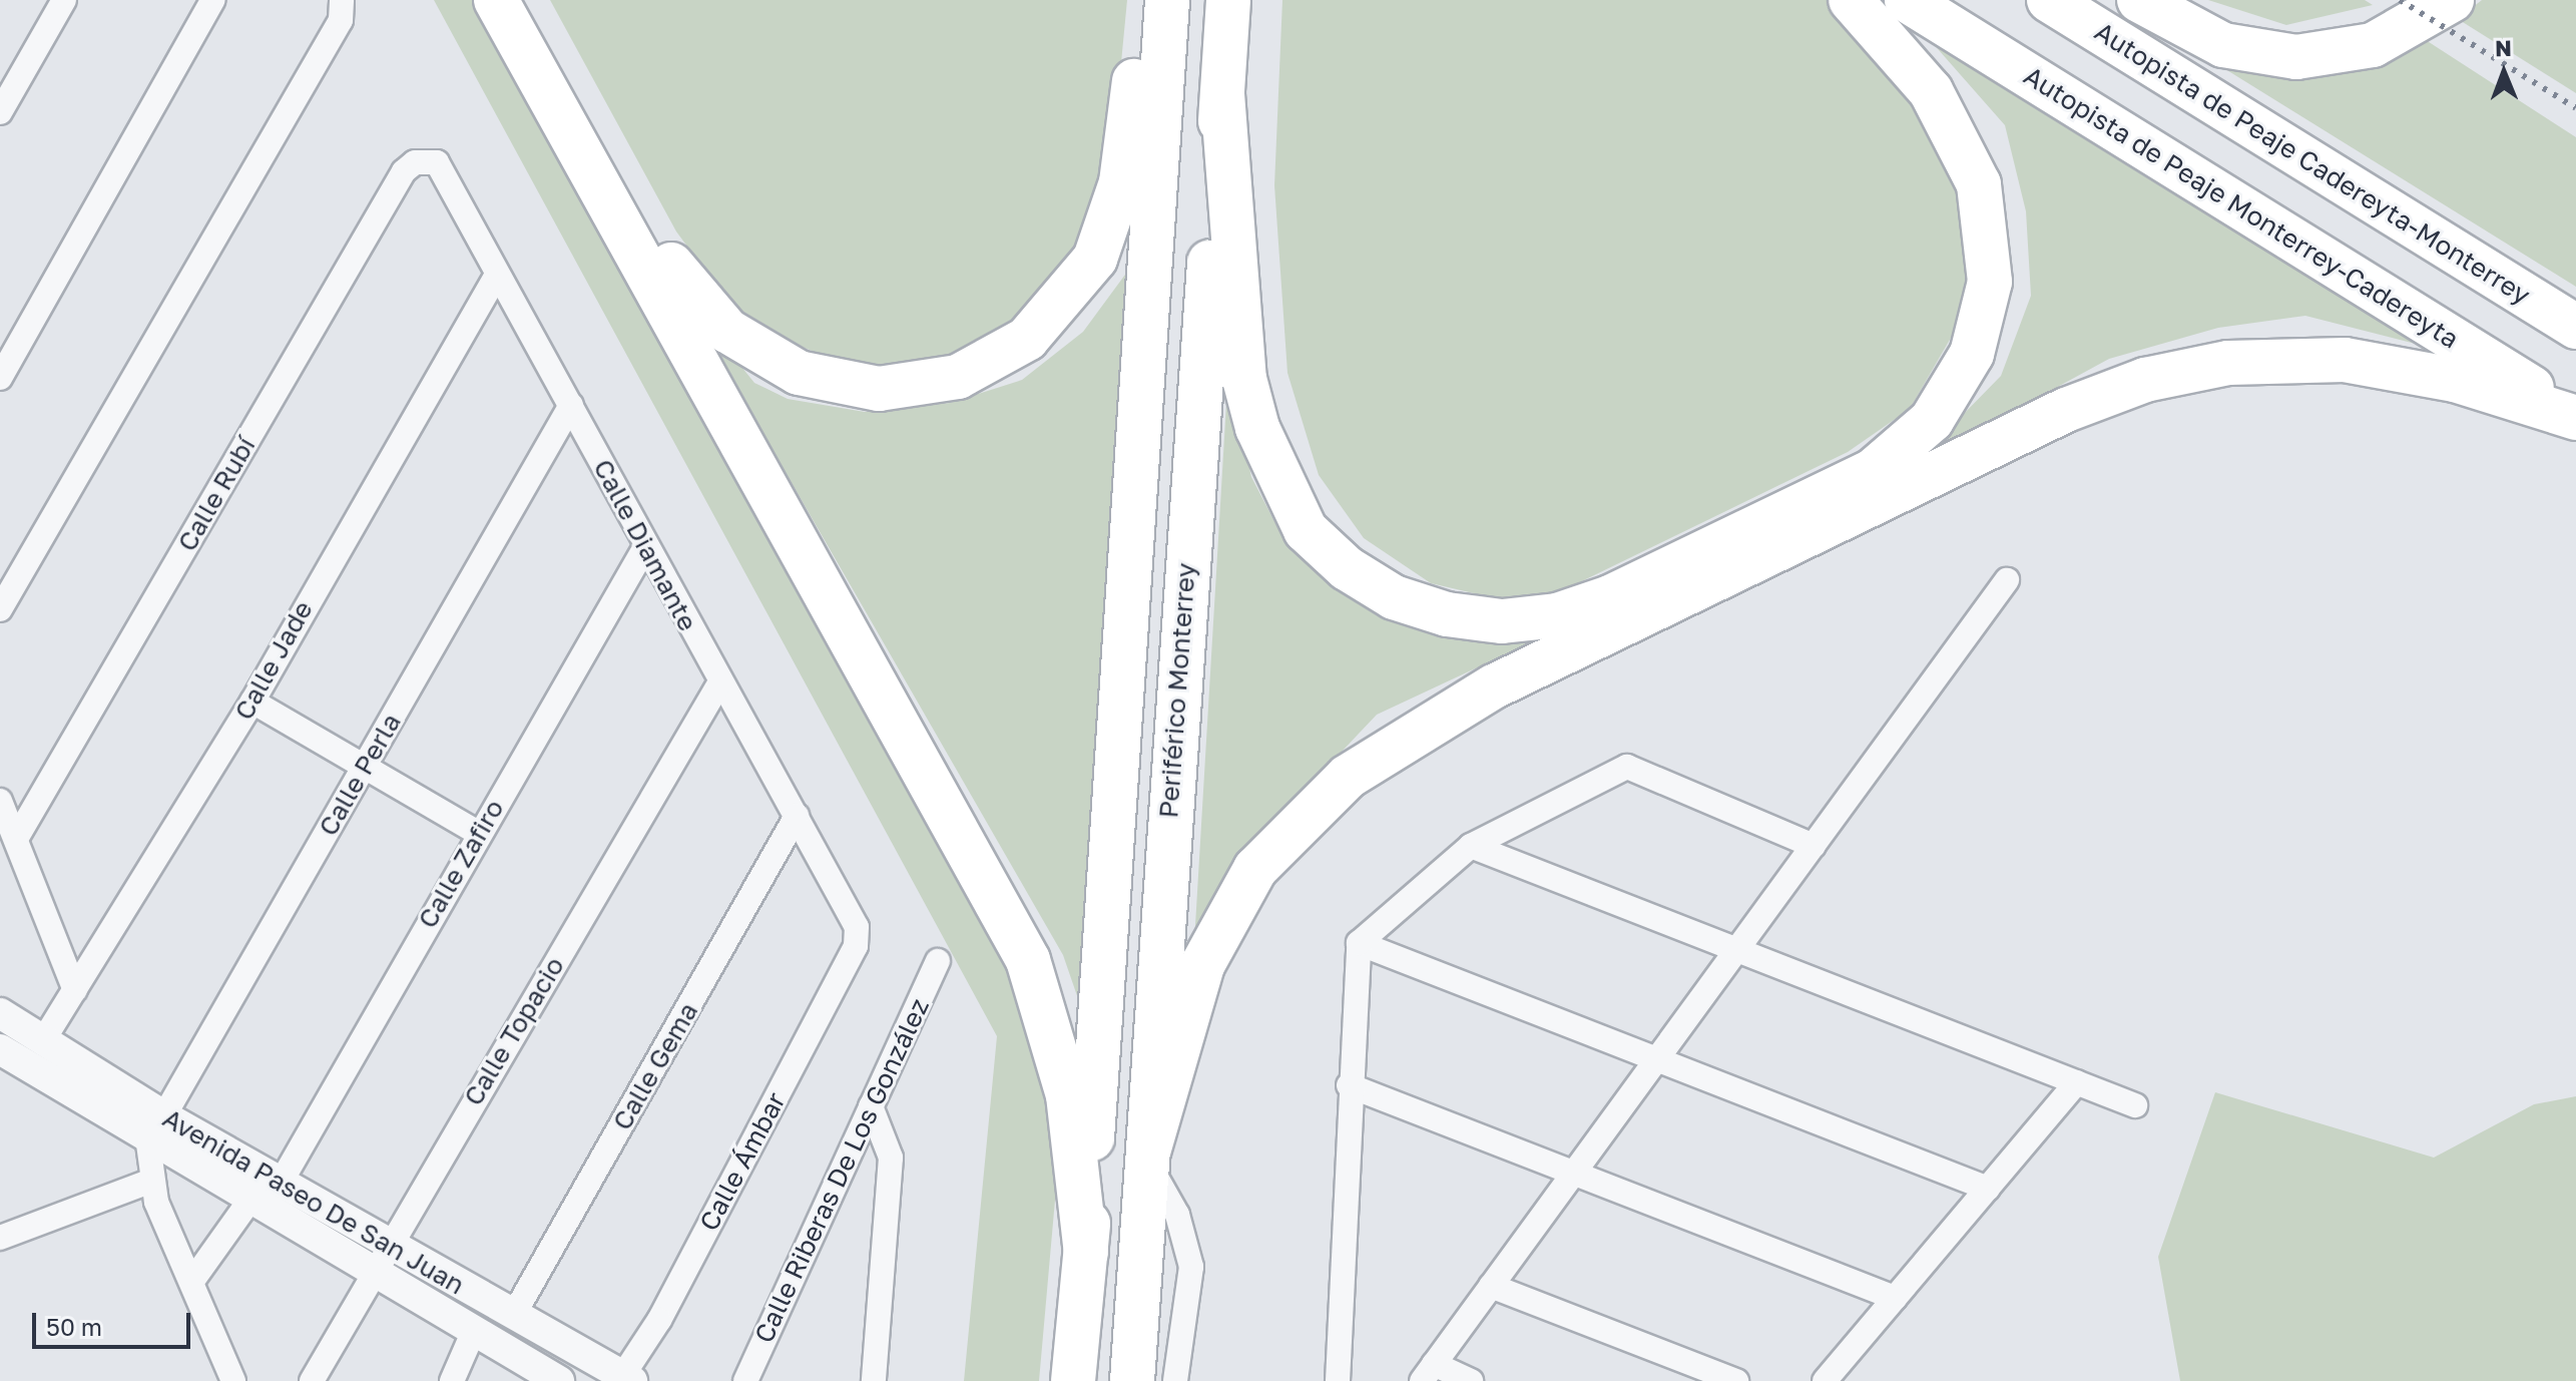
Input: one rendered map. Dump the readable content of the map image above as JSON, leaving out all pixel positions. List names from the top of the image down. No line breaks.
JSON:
{"streets":{"highway":["Autopista de Peaje Cadereyta-Monterrey","Autopista de Peaje Monterrey-Cadereyta","Periférico Monterrey"],"street":["Calle Rubí","Calle Diamante","Calle Jade","Calle Perla","Calle Zafiro","Calle Topacio","Calle Gema","Calle Ámbar","Calle Riberas De Los González","Avenida Paseo De San Juan"]},"crossings":[["Calle Rubí","Calle Diamante"],["Calle Diamante","Calle Jade"],["Calle Diamante","Calle Perla"],["Calle Diamante","Calle Zafiro"],["Calle Diamante","Calle Topacio"],["Calle Diamante","Calle Gema"],["Calle Diamante","Calle Ámbar"],["Calle Jade","Avenida Paseo De San Juan"],["Calle Perla","Avenida Paseo De San Juan"],["Calle Zafiro","Avenida Paseo De San Juan"],["Calle Topacio","Avenida Paseo De San Juan"],["Calle Gema","Avenida Paseo De San Juan"],["Calle Ámbar","Avenida Paseo De San Juan"]],"scale_bar":"50 m","north":"top"}
